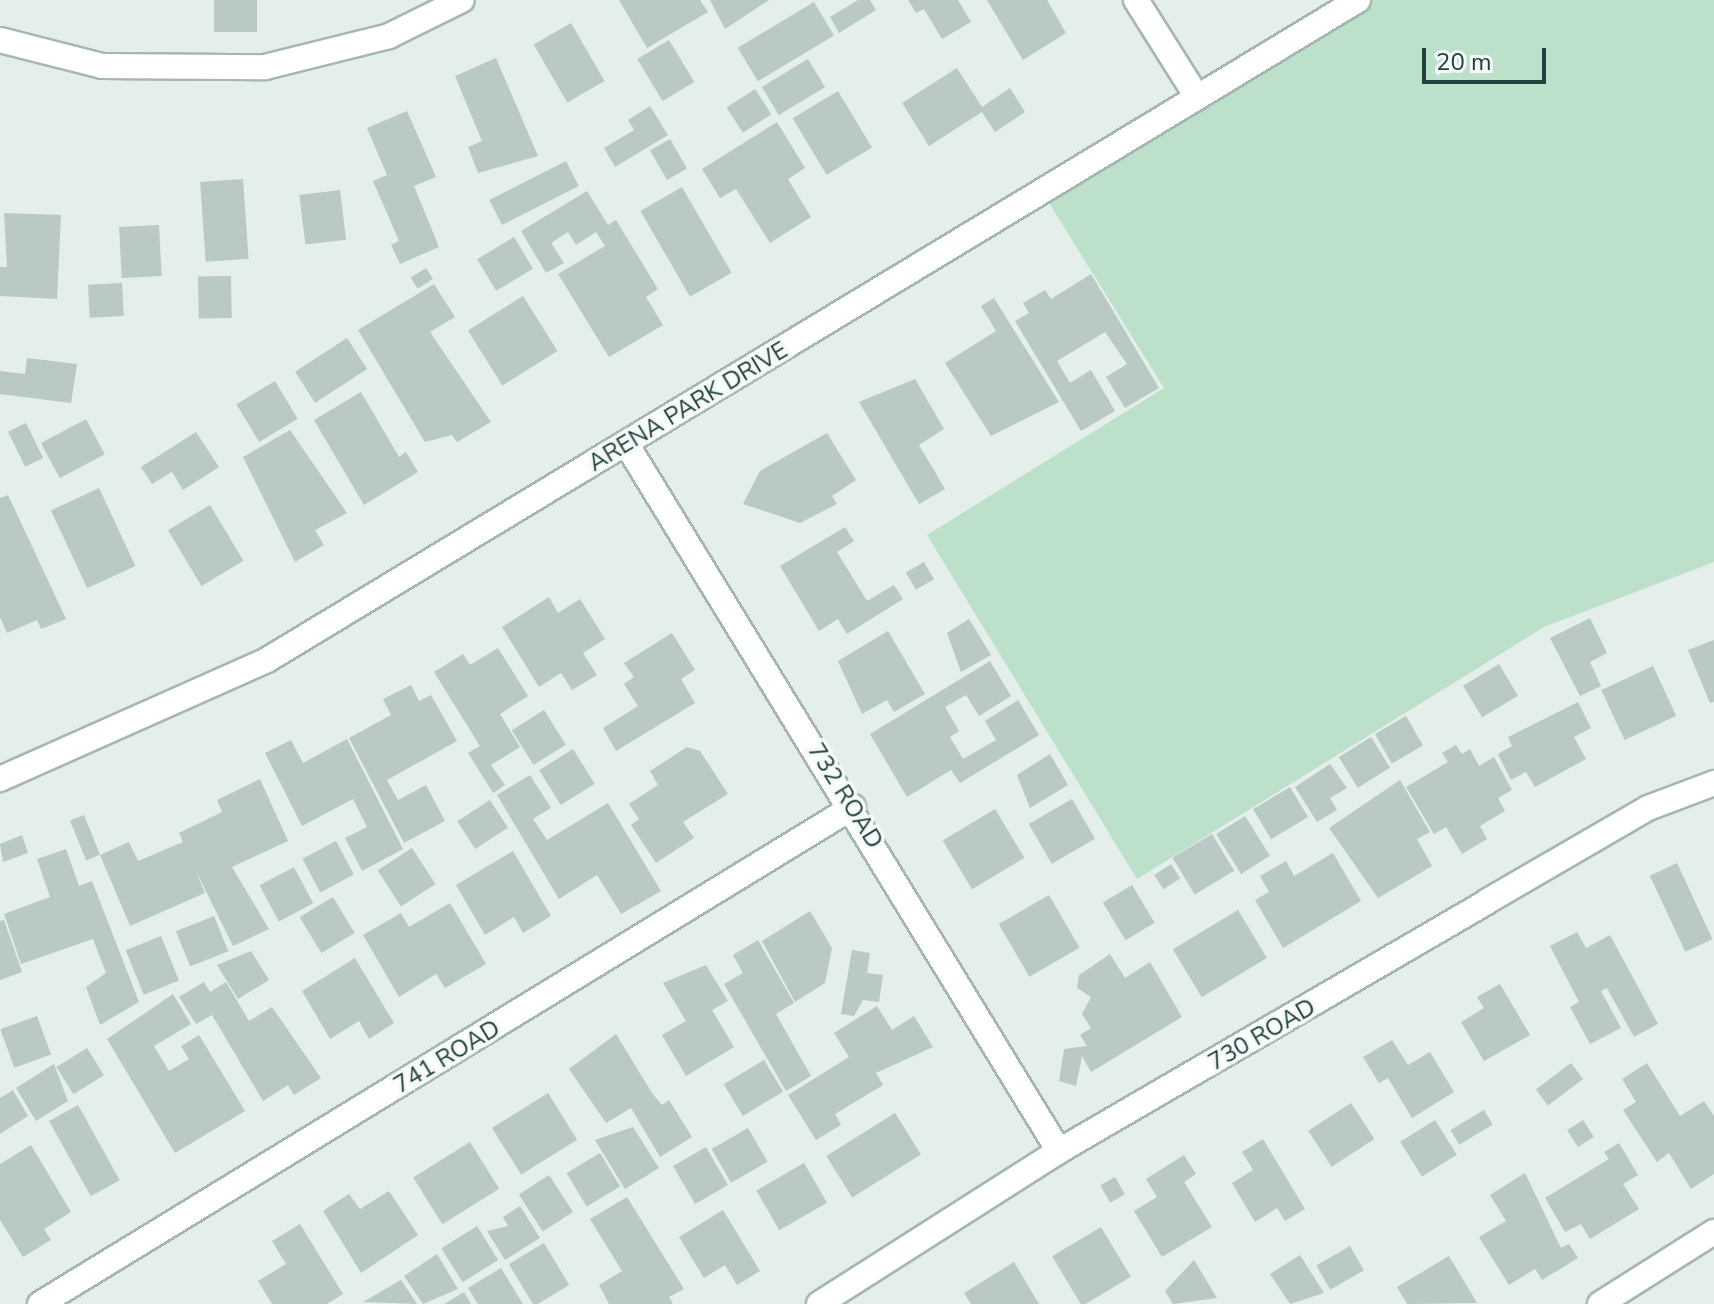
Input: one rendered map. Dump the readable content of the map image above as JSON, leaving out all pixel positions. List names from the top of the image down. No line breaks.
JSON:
{"streets":{"street":["ARENA PARK DRIVE","732 ROAD","730 ROAD","741 ROAD"]},"crossings":[["ARENA PARK DRIVE","732 ROAD"],["732 ROAD","730 ROAD"],["732 ROAD","741 ROAD"]],"scale_bar":"20 m"}
